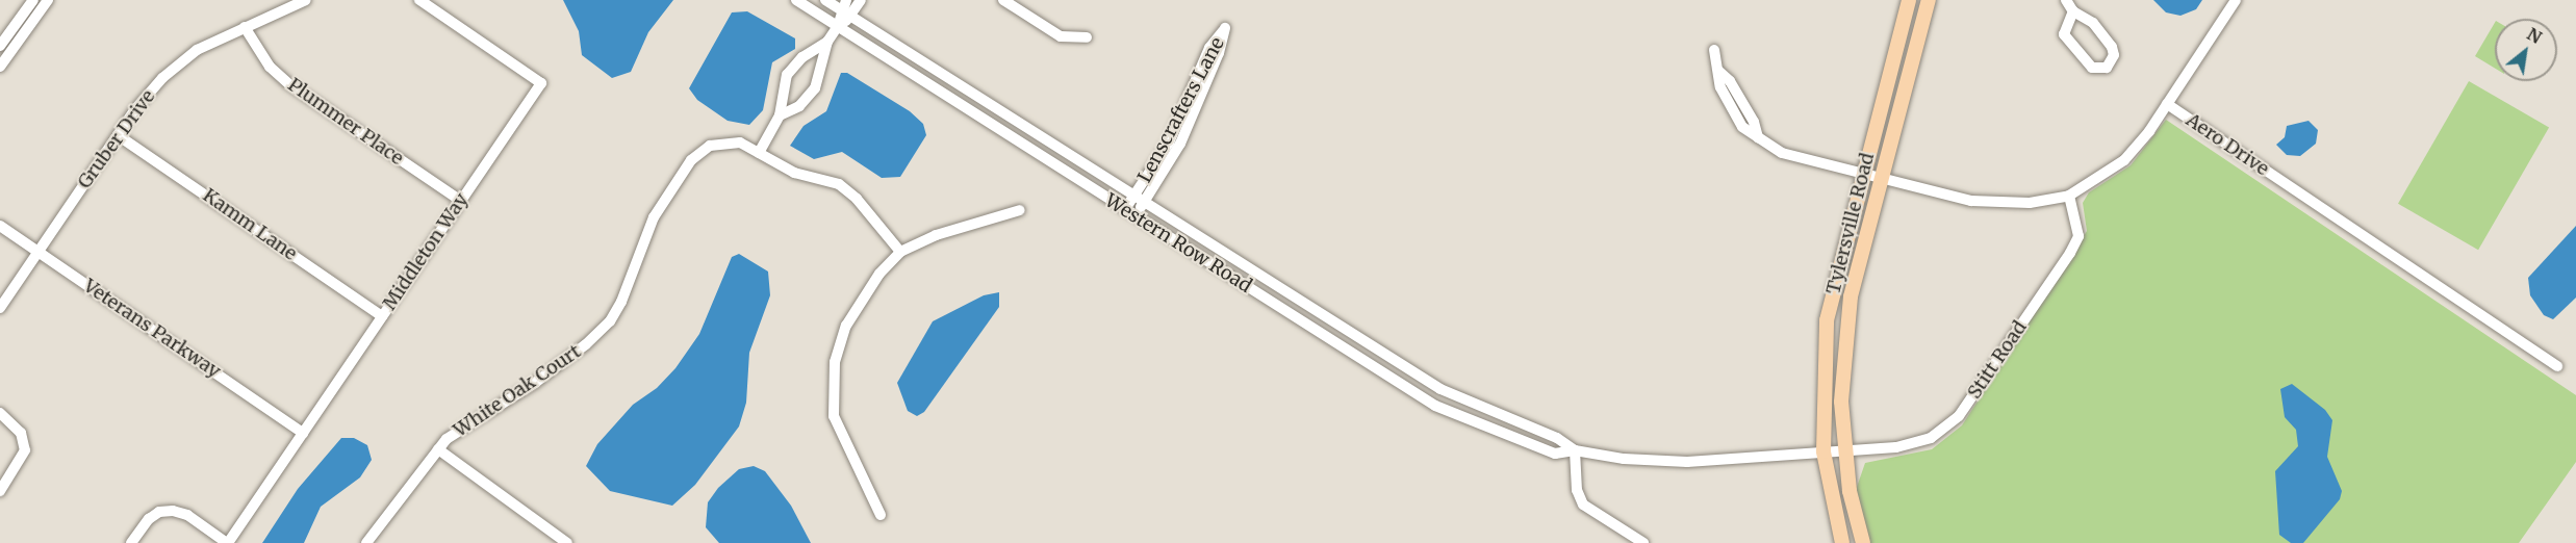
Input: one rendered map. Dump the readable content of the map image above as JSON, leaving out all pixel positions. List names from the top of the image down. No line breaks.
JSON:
{"streets":{"main road":["Tylersville Road"],"street":["Lenscrafters Lane","Plummer Place","Gruber Drive","Aero Drive","Kamm Lane","Western Row Road","Middleton Way","Veterans Parkway","Stitt Road","White Oak Court"]},"crossings":[["Lenscrafters Lane","Western Row Road"],["Plummer Place","Gruber Drive"],["Plummer Place","Middleton Way"],["Gruber Drive","Kamm Lane"],["Gruber Drive","Veterans Parkway"],["Aero Drive","Tylersville Road"],["Aero Drive","Stitt Road"],["Tylersville Road","Western Row Road"],["Tylersville Road","Stitt Road"],["Kamm Lane","Middleton Way"],["Western Row Road","Stitt Road"],["Middleton Way","Veterans Parkway"]],"north":"top right"}
